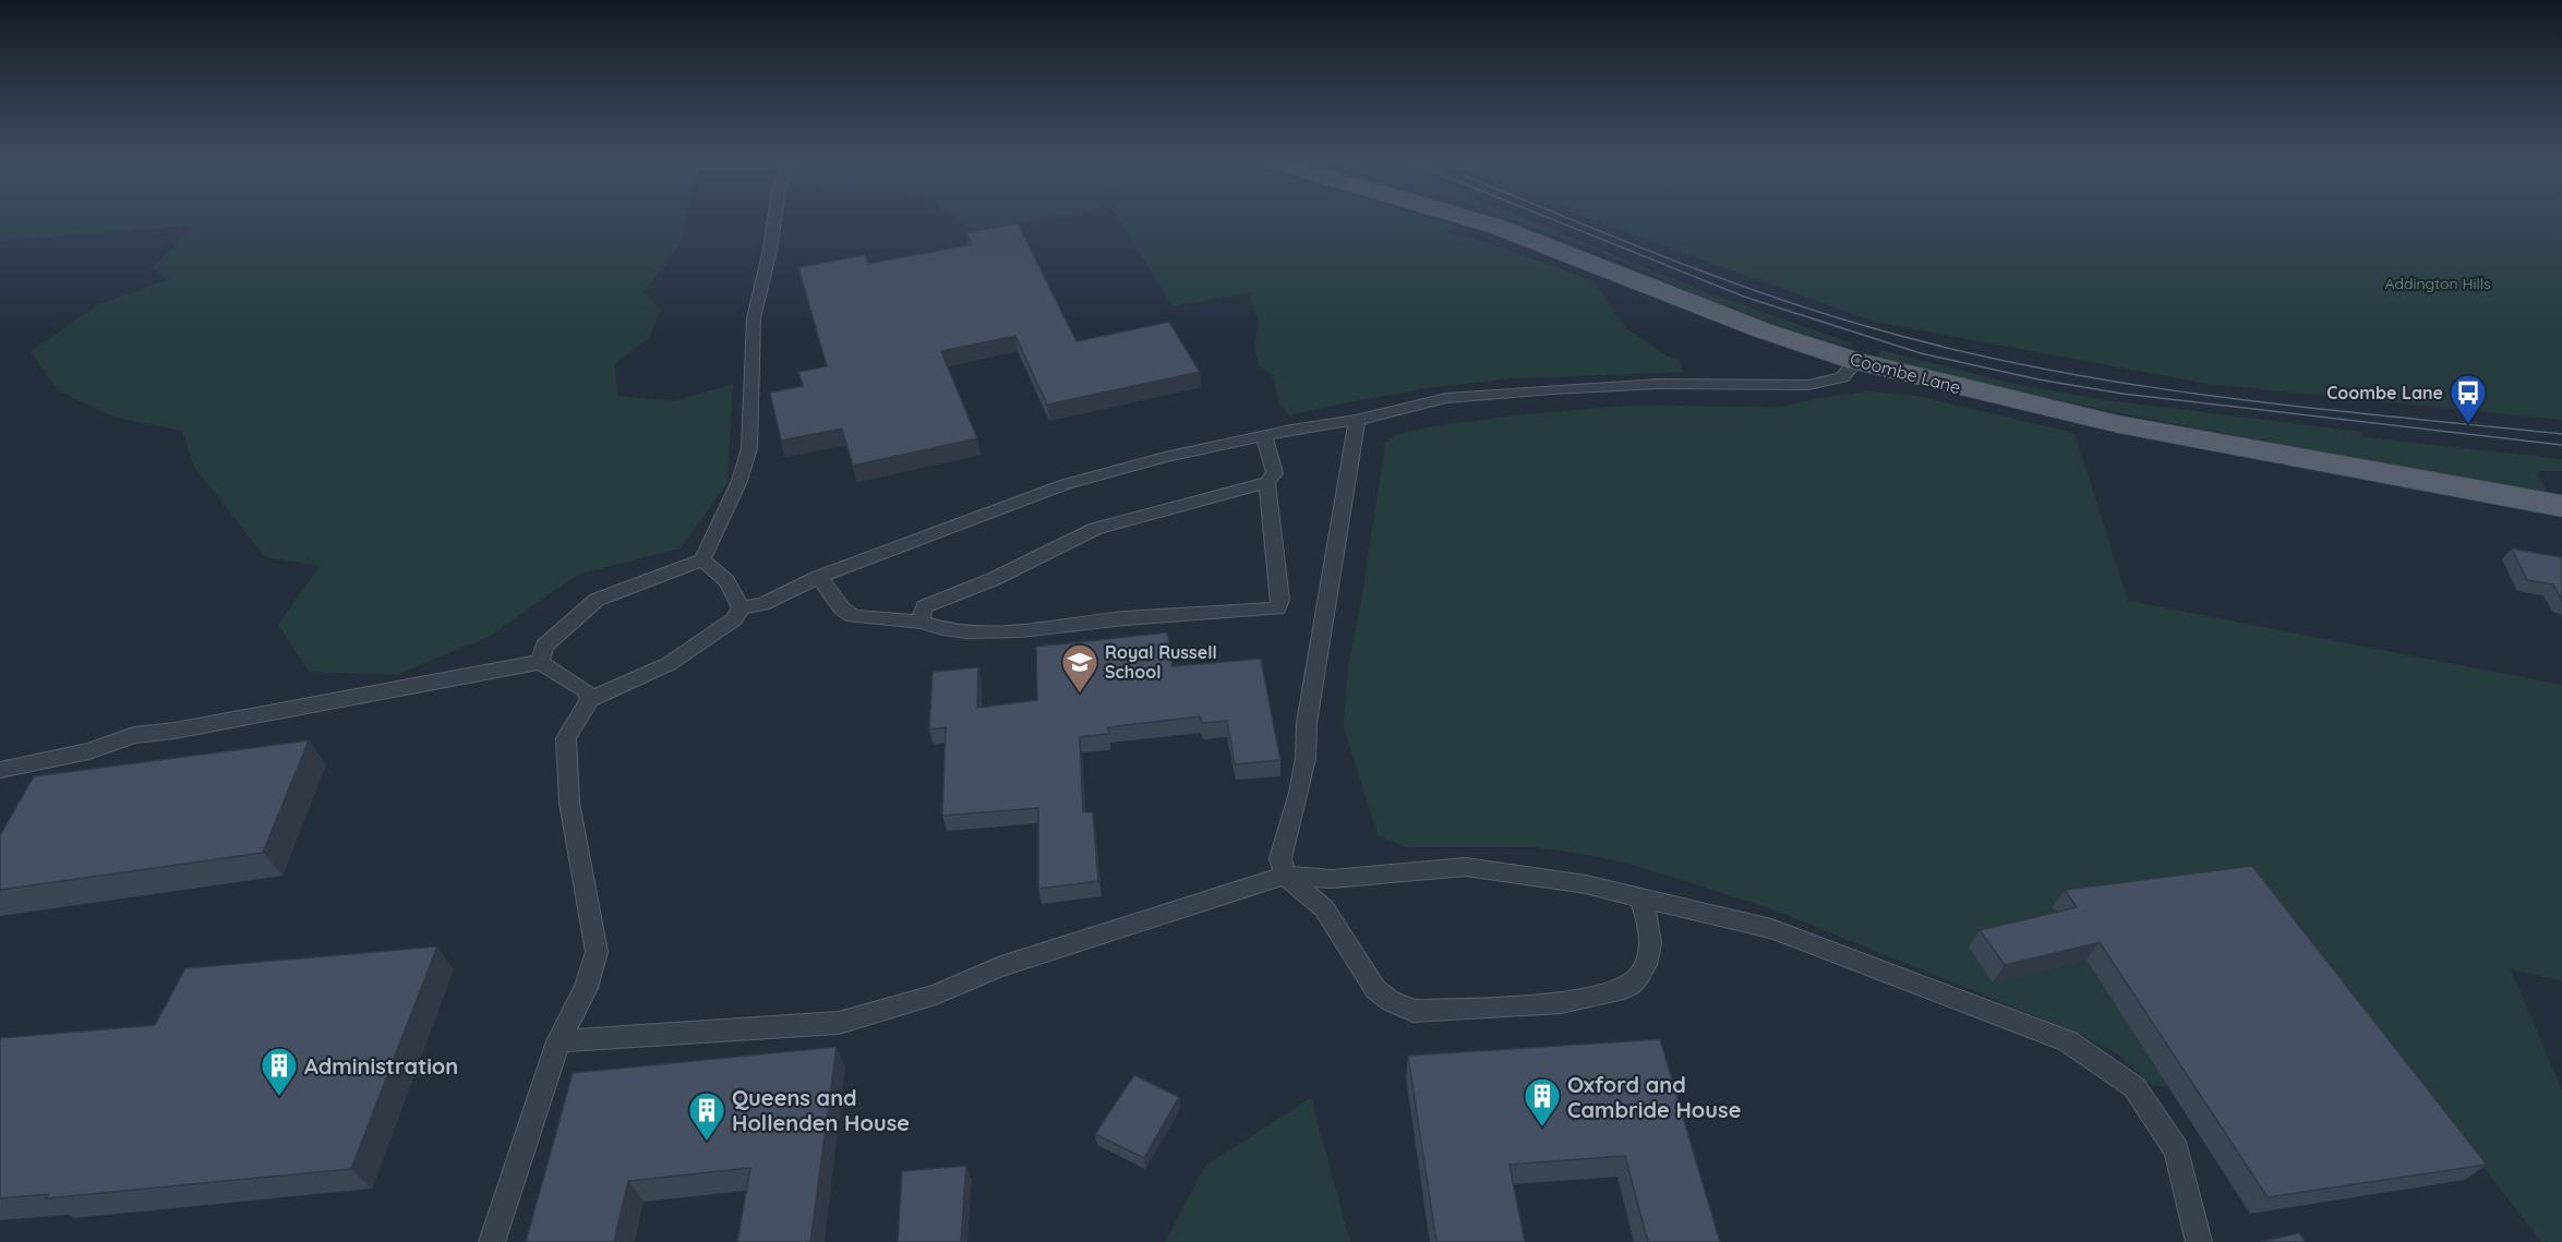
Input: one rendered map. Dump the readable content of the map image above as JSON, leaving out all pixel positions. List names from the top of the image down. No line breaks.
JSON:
{"streets":{"main road":["Coombe Lane"]},"parks":["Addington Hills"],"places":{"bus stop":["Coombe Lane"],"school or university":["Royal Russell School"],"building":["Administration","Oxford and Cambride House","Queens and Hollenden House"]}}
